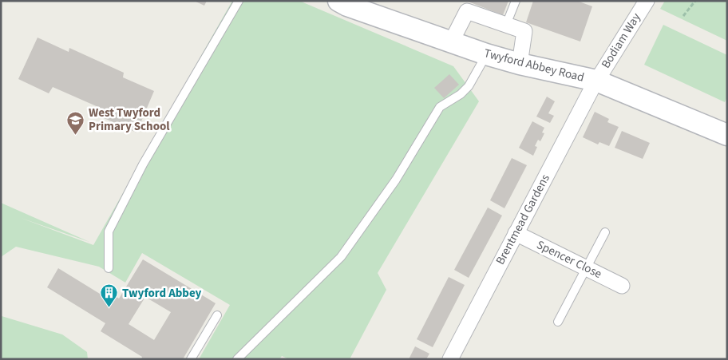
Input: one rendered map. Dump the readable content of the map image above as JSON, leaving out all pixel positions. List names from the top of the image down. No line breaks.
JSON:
{"streets":{"street":["Bodiam Way","Twyford Abbey Road","Brentmead Gardens","Spencer Close"]},"crossings":[["Bodiam Way","Twyford Abbey Road"],["Bodiam Way","Brentmead Gardens"],["Twyford Abbey Road","Brentmead Gardens"],["Brentmead Gardens","Spencer Close"]],"places":{"school or university":["West Twyford Primary School"],"building":["Twyford Abbey"]}}
